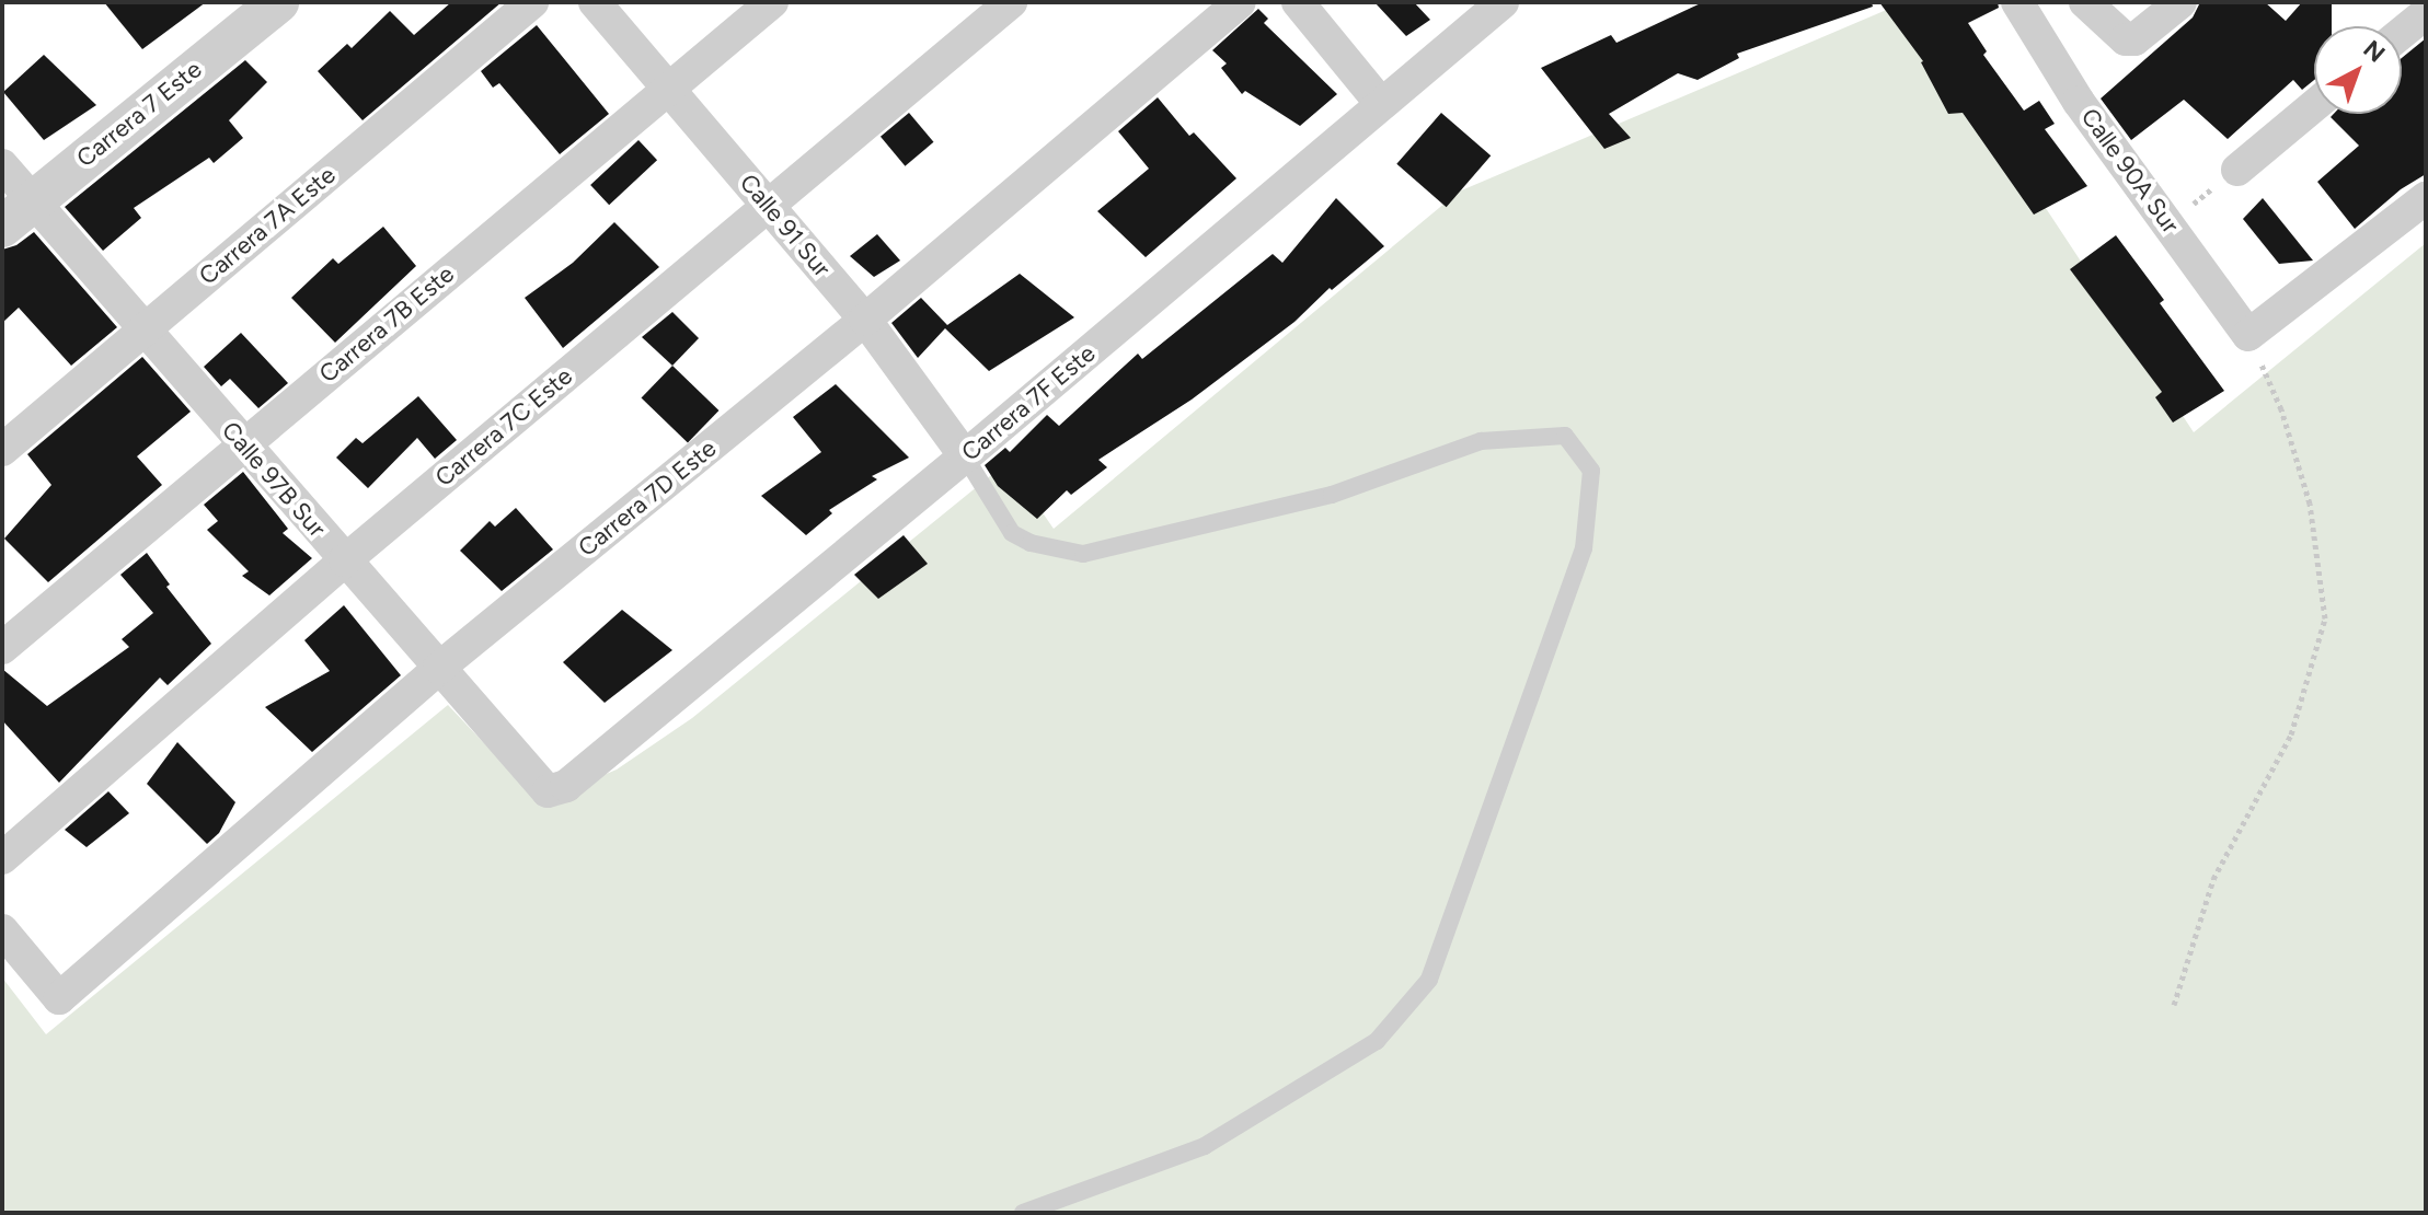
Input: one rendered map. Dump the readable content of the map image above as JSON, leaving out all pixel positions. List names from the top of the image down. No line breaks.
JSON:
{"streets":{"street":["Carrera 7 Este","Calle 90A Sur","Carrera 7A Este","Calle 91 Sur","Carrera 7B Este","Carrera 7F Este","Carrera 7C Este","Calle 97B Sur","Carrera 7D Este"]},"crossings":[["Carrera 7 Este","Calle 97B Sur"],["Carrera 7A Este","Calle 97B Sur"],["Calle 91 Sur","Carrera 7B Este"],["Calle 91 Sur","Carrera 7F Este"],["Calle 91 Sur","Carrera 7C Este"],["Calle 91 Sur","Carrera 7D Este"],["Carrera 7B Este","Calle 97B Sur"],["Carrera 7F Este","Calle 97B Sur"],["Carrera 7C Este","Calle 97B Sur"],["Calle 97B Sur","Carrera 7D Este"]],"north":"top right"}
